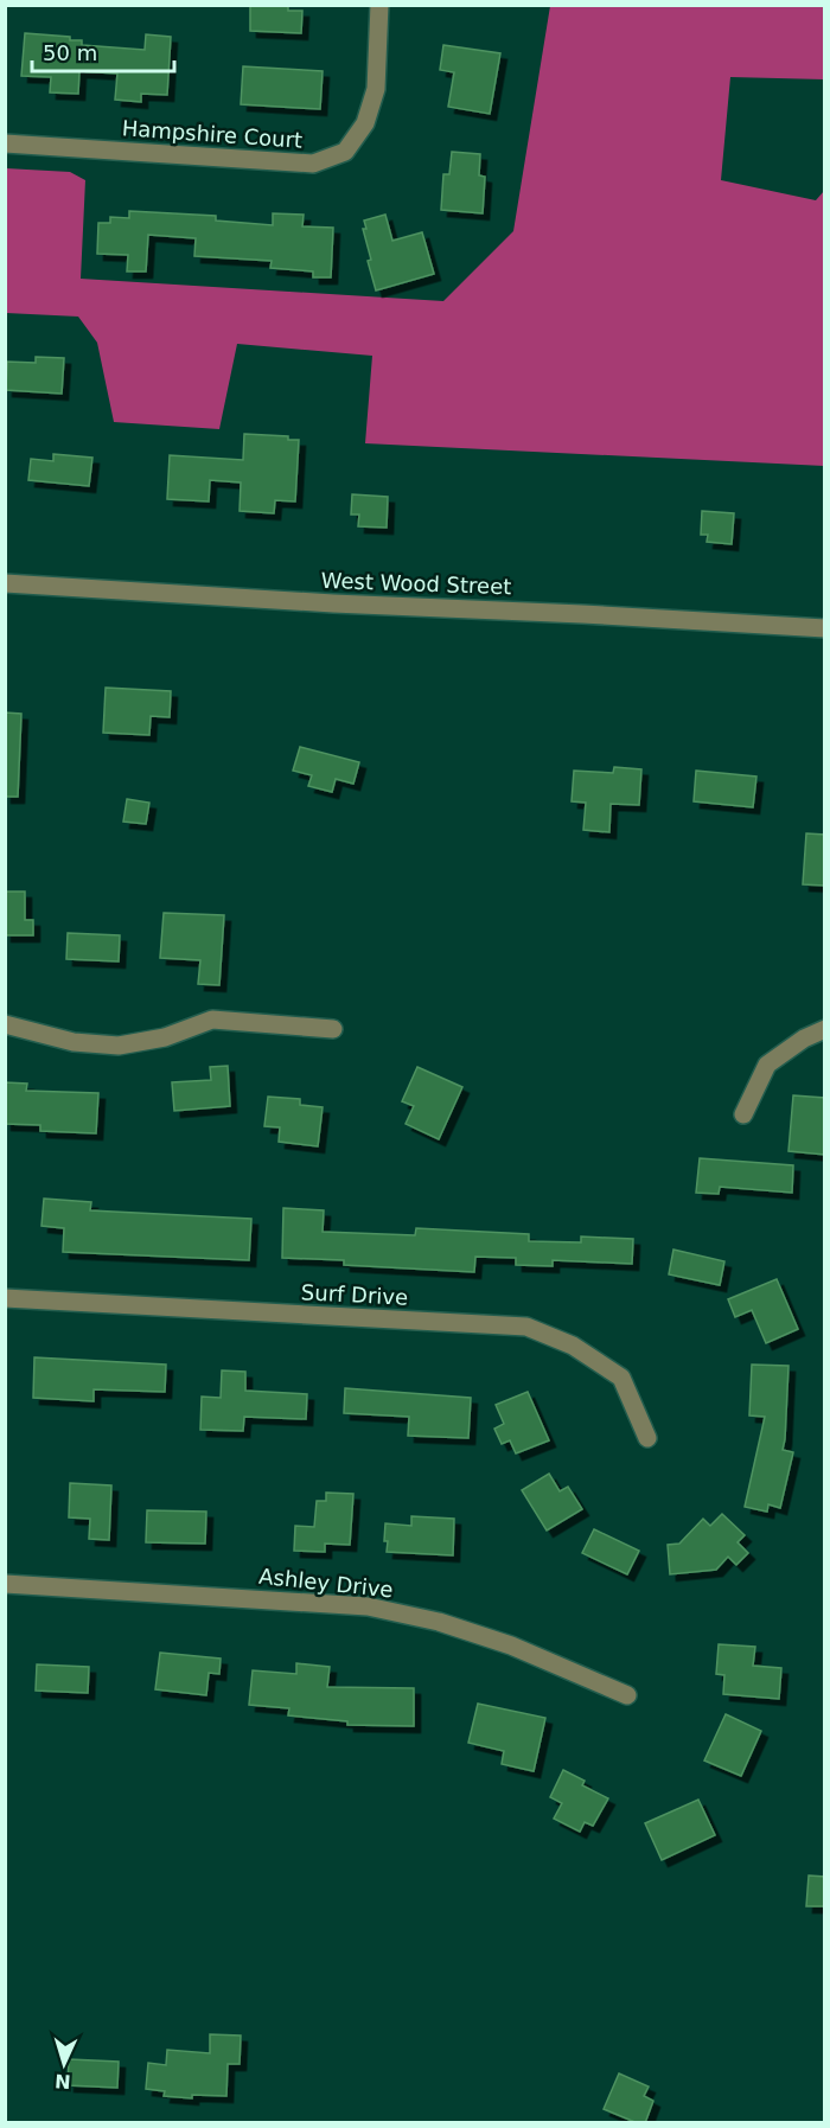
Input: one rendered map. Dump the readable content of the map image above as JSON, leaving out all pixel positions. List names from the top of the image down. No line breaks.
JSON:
{"streets":{"street":["Hampshire Court","West Wood Street","Surf Drive","Ashley Drive"]},"scale_bar":"50 m","north":"bottom"}
